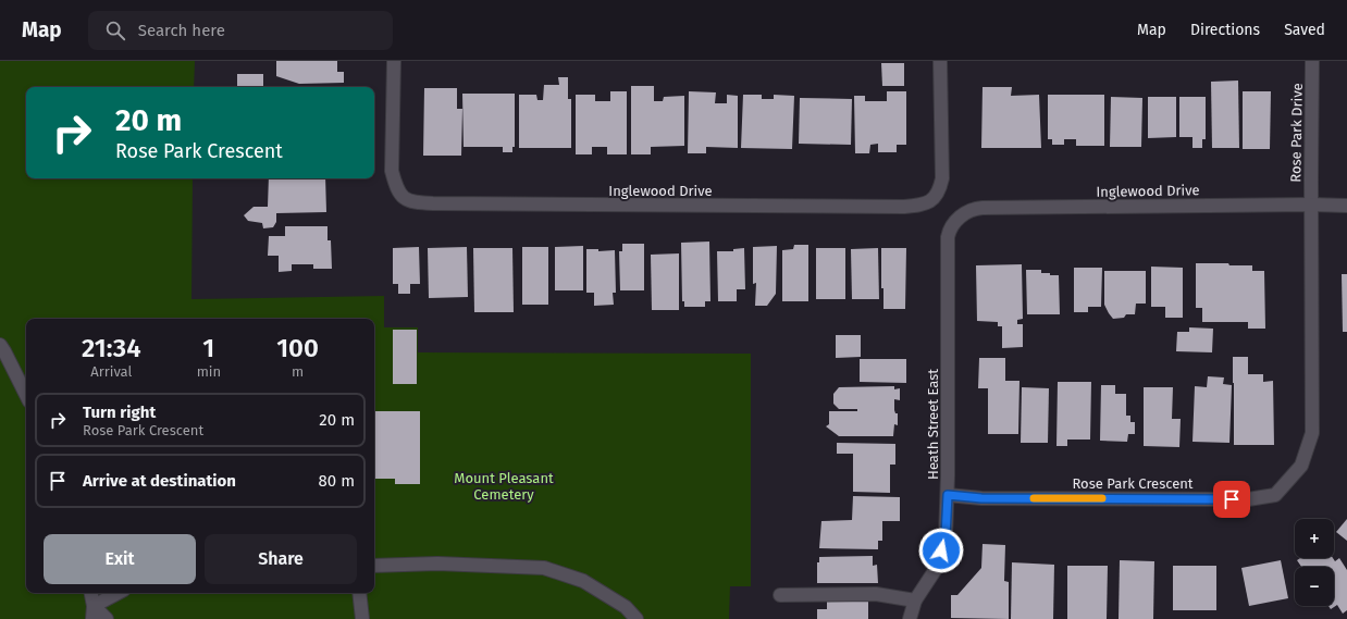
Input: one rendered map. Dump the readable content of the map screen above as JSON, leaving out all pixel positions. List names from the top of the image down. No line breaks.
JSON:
{"streets":{"street":["Rose Park Drive","Inglewood Drive","Heath Street East","Rose Park Crescent"]},"crossings":[["Rose Park Drive","Inglewood Drive"],["Rose Park Drive","Rose Park Crescent"],["Inglewood Drive","Heath Street East"],["Inglewood Drive","Rose Park Crescent"],["Heath Street East","Rose Park Crescent"]],"parks":["Mount Pleasant Cemetery"],"page":{"header":"Map","search":"Search here","nav":["Map","Directions","Saved"],"turn":["20 m","Rose Park Crescent"],"eta":["21:34","Arrival","1","min","100","m"],"list":[{"name":"Turn right","note":"Rose Park Crescent","value":"20 m"},{"name":"Arrive at destination","value":"80 m"}],"map_buttons":["+","−"],"buttons":["Exit","Share"]}}
